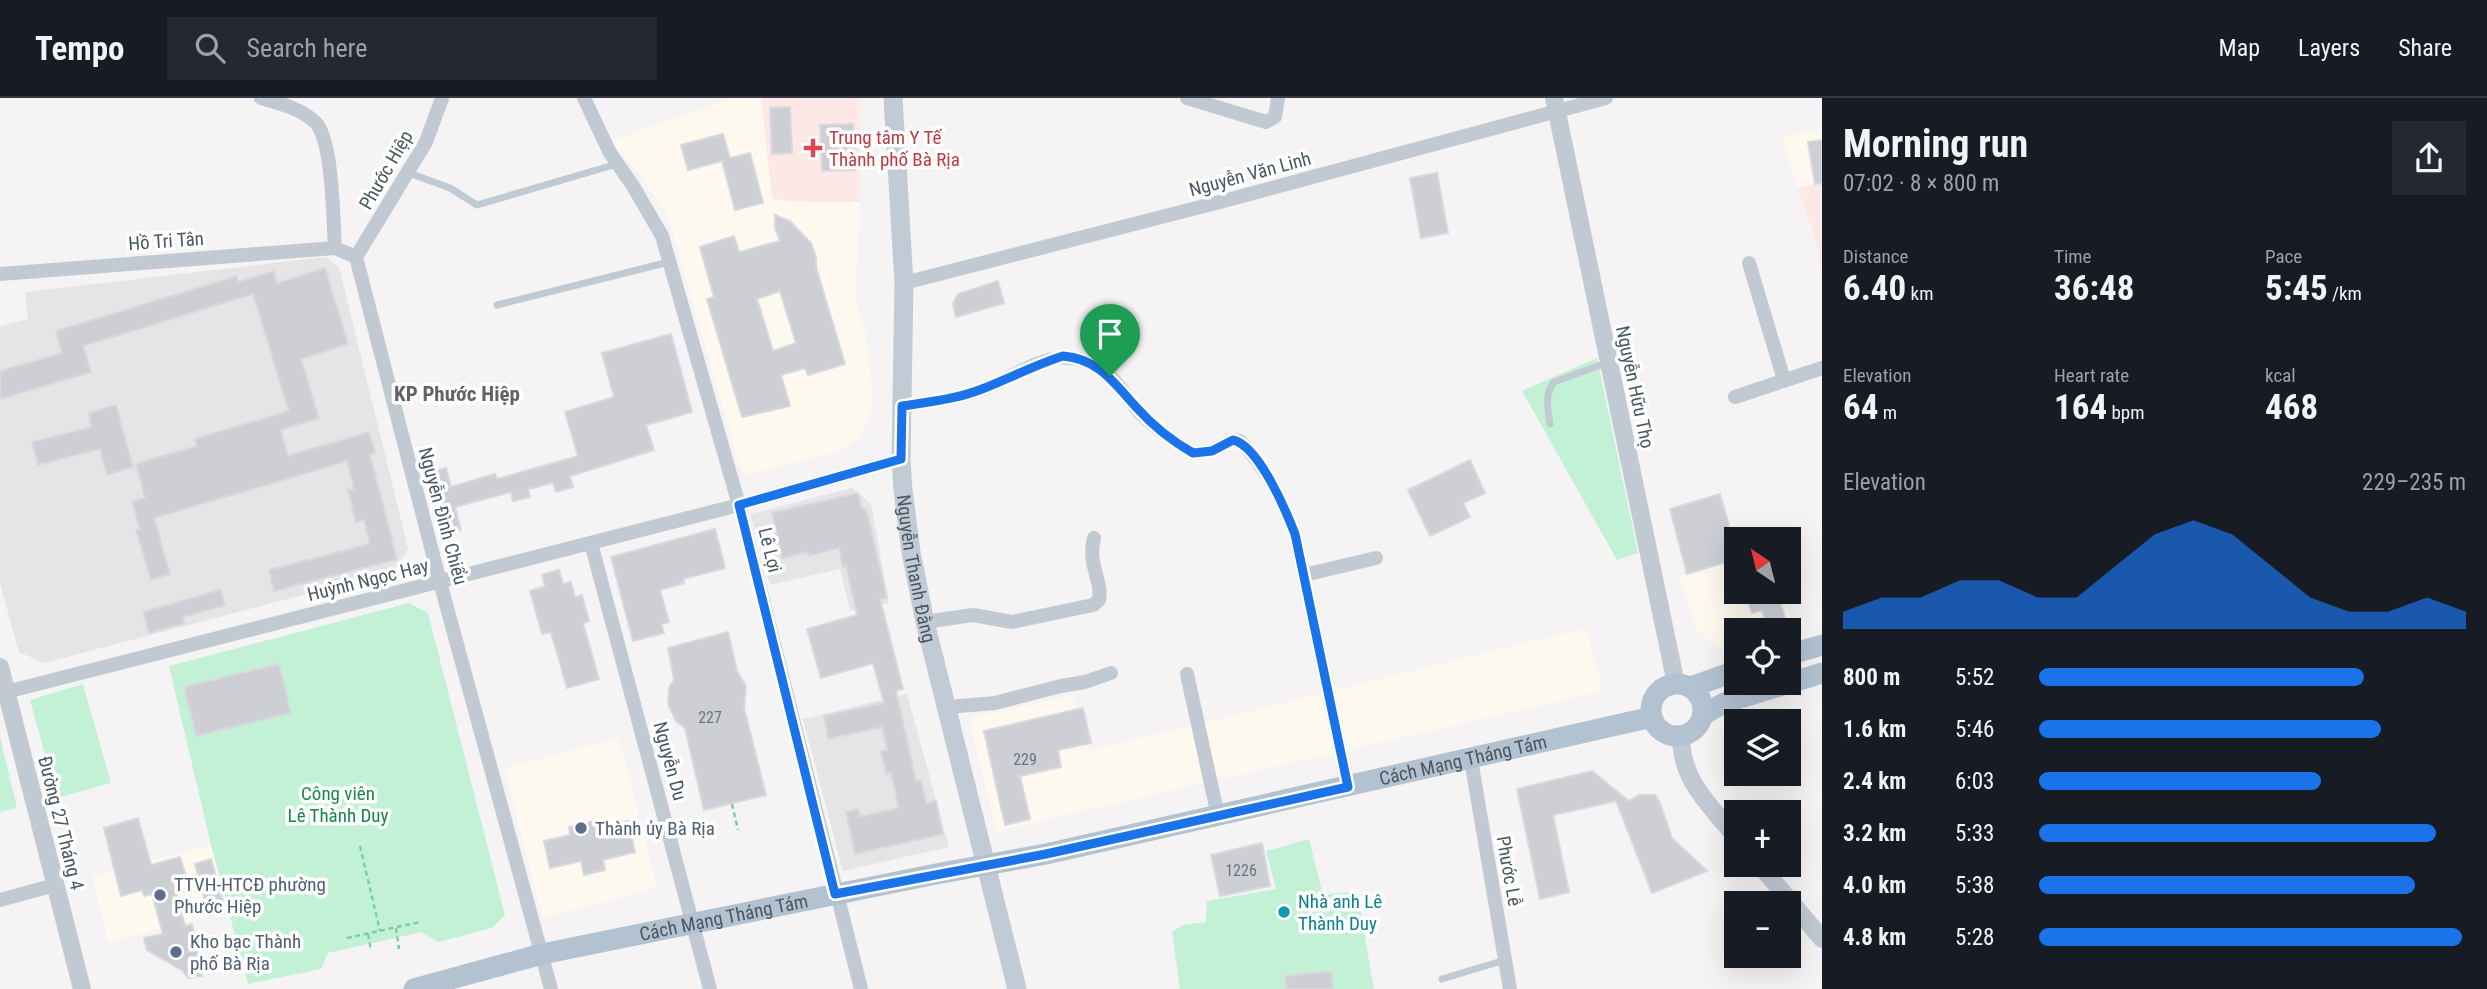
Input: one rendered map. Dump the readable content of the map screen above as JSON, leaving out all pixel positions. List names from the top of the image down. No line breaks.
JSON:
{"streets":{"main road":["Nguyễn Thanh Đằng","Cách Mạng Tháng Tám"],"street":["Phước Hiệp","Nguyễn Văn Linh","Hồ Tri Tân","Nguyễn Hữu Thọ","Nguyễn Đình Chiểu","Lê Lợi","Huỳnh Ngọc Hay","Nguyễn Du","Đường 27 Tháng 4","Phước Lễ"]},"crossings":[["Phước Hiệp","Nguyễn Đình Chiểu"],["Nguyễn Văn Linh","Nguyễn Hữu Thọ"],["Nguyễn Văn Linh","Nguyễn Thanh Đằng"],["Nguyễn Hữu Thọ","Cách Mạng Tháng Tám"],["Nguyễn Đình Chiểu","Huỳnh Ngọc Hay"],["Nguyễn Đình Chiểu","Cách Mạng Tháng Tám"],["Lê Lợi","Huỳnh Ngọc Hay"],["Lê Lợi","Cách Mạng Tháng Tám"],["Nguyễn Thanh Đằng","Huỳnh Ngọc Hay"],["Nguyễn Thanh Đằng","Cách Mạng Tháng Tám"],["Huỳnh Ngọc Hay","Nguyễn Du"],["Huỳnh Ngọc Hay","Đường 27 Tháng 4"],["Cách Mạng Tháng Tám","Nguyễn Du"],["Cách Mạng Tháng Tám","Phước Lễ"]],"districts":["KP Phước Hiệp"],"parks":["Công viên Lê Thành Duy"],"places":{"health":["Trung tâm Y Tế Thành phố Bà Rịa"],"other":["Thành ủy Bà Rịa","TTVH-HTCĐ phường Phước Hiệp","Nhà anh Lê Thành Duy","Kho bạc Thành phố Bà Rịa"]},"house_numbers":["227","229","1226"],"north":"top left","page":{"header":"Tempo","search":"Search here","nav":["Map","Layers","Share"],"heading":["Morning run","07:02 · 8 × 800 m"],"stats":[["Distance","6.40 km"],["Time","36:48"],["Pace","5:45 /km"],["Elevation","64 m"],["Heart rate","164 bpm"],["kcal","468"]],"chart":["Elevation","229–235 m"],"map_buttons":["+","−"],"list":[{"name":"800 m","note":"5:52"},{"name":"1.6 km","note":"5:46"},{"name":"2.4 km","note":"6:03"},{"name":"3.2 km","note":"5:33"},{"name":"4.0 km","note":"5:38"},{"name":"4.8 km","note":"5:28"}]}}
